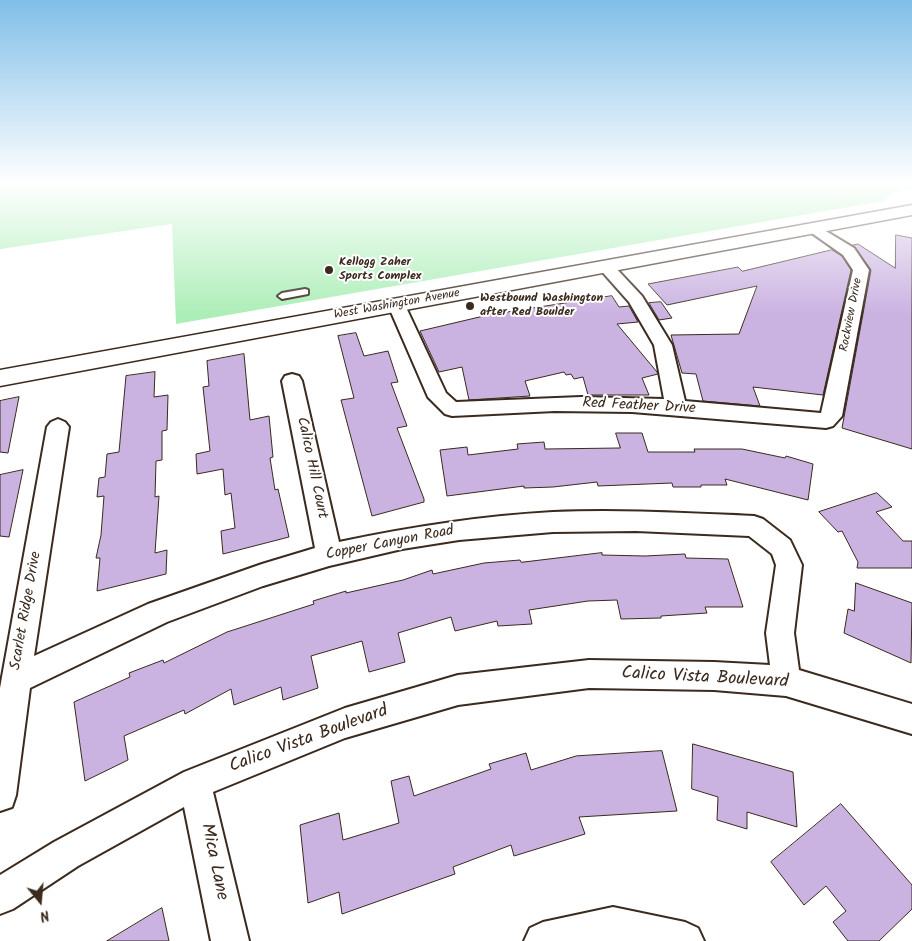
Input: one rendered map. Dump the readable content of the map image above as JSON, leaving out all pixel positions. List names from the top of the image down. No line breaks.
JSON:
{"streets":{"main road":["West Washington Avenue"],"street":["Rockview Drive","Red Feather Drive","Calico Hill Court","Copper Canyon Road","Scarlet Ridge Drive","Calico Vista Boulevard","Mica Lane"]},"crossings":[["West Washington Avenue","Rockview Drive"],["West Washington Avenue","Red Feather Drive"],["Rockview Drive","Red Feather Drive"],["Calico Hill Court","Copper Canyon Road"],["Copper Canyon Road","Scarlet Ridge Drive"],["Copper Canyon Road","Calico Vista Boulevard"],["Calico Vista Boulevard","Mica Lane"]],"places":["Kellogg Zaher Sports Complex","Westbound Washington after Red Boulder"],"north":"bottom"}
